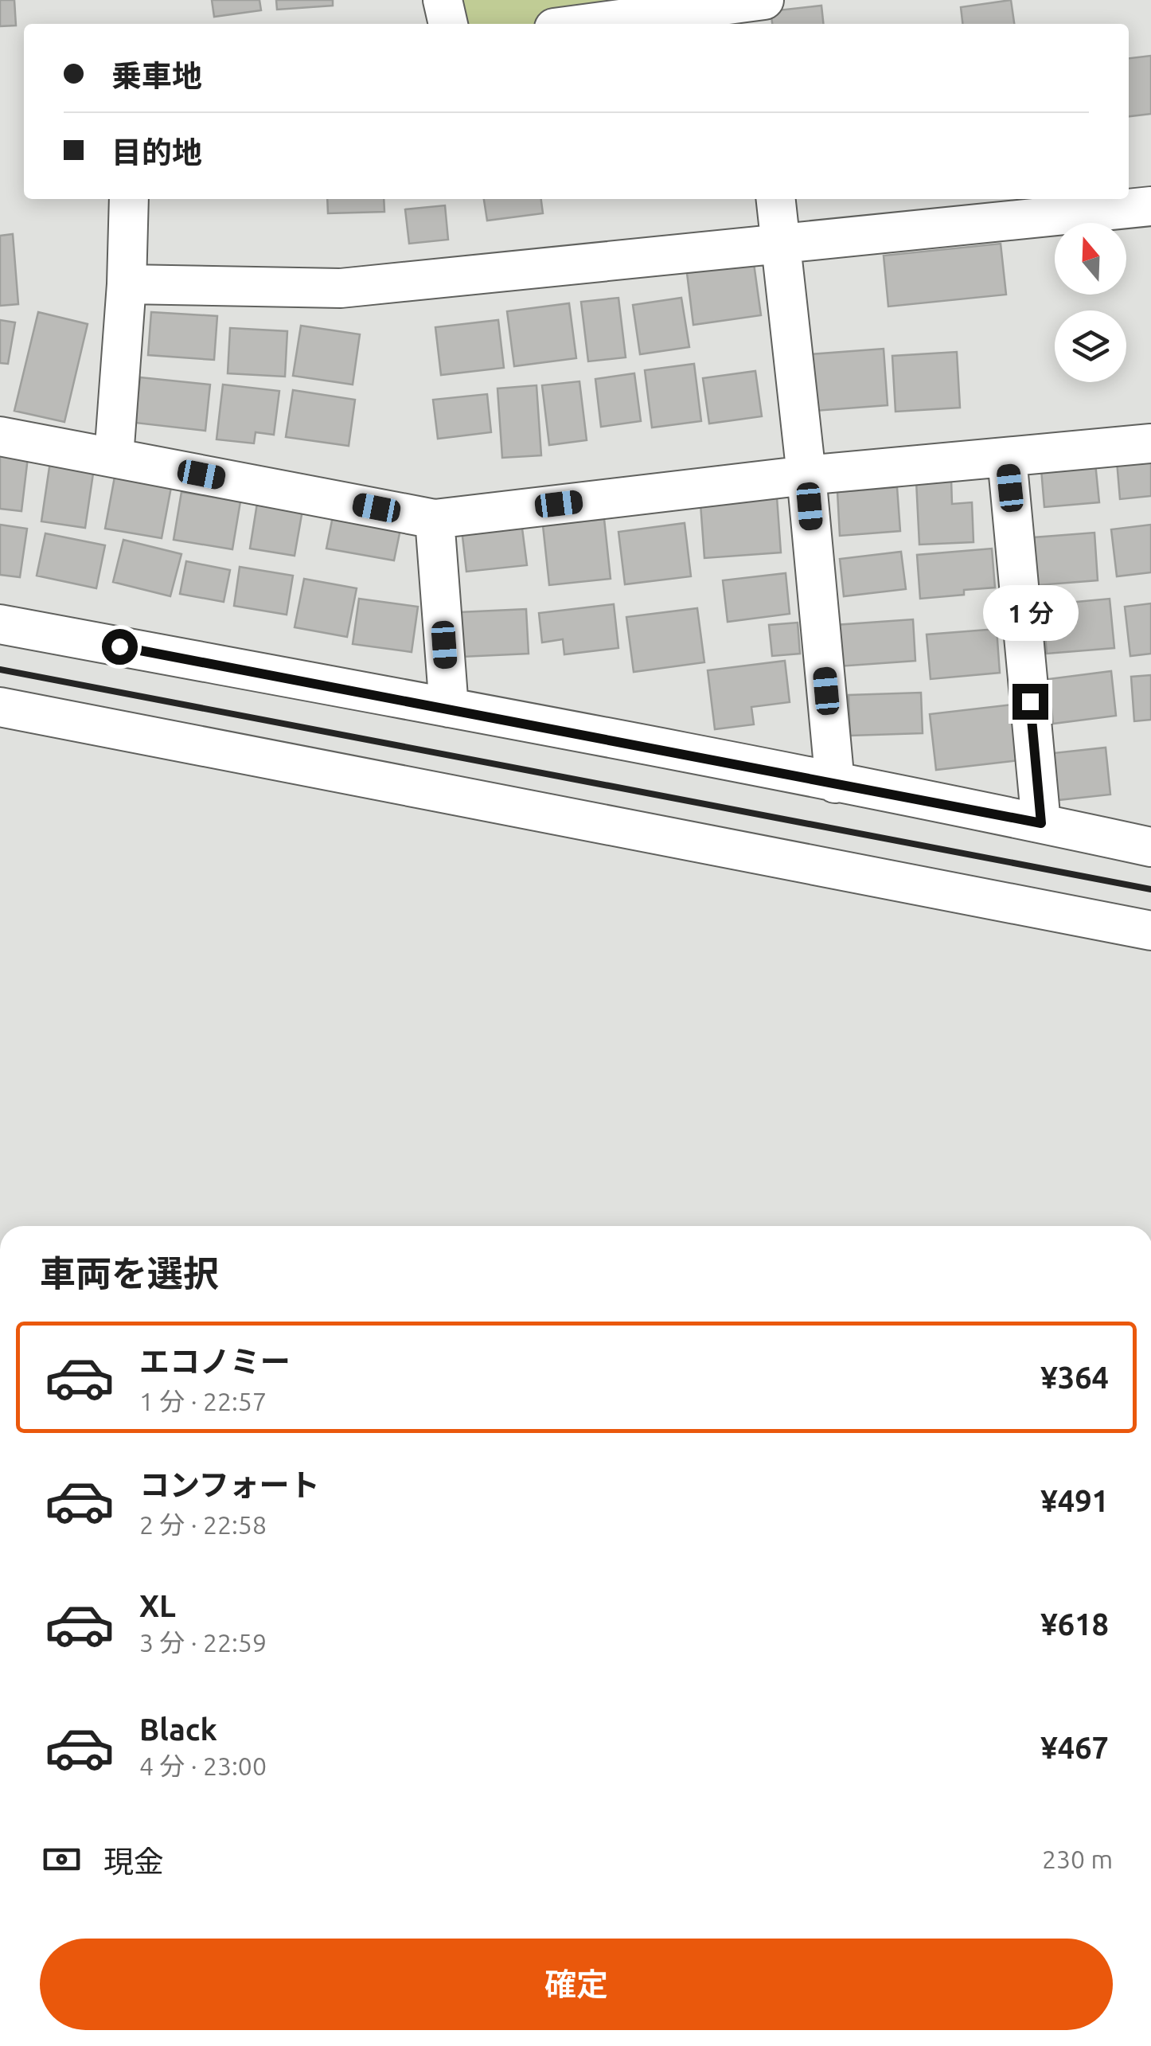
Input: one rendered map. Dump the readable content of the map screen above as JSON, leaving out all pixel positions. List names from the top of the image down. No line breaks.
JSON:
{"north":"top","page":{"banner":["乗車地","目的地"],"bubble":"1 分","heading":"車両を選択","list":[{"name":"エコノミー","note":"1 分 · 22:57","value":"¥364"},{"name":"コンフォート","note":"2 分 · 22:58","value":"¥491"},{"name":"XL","note":"3 分 · 22:59","value":"¥618"},{"name":"Black","note":"4 分 · 23:00","value":"¥467"}],"pay":["現金","230 m"],"buttons":"確定"}}
